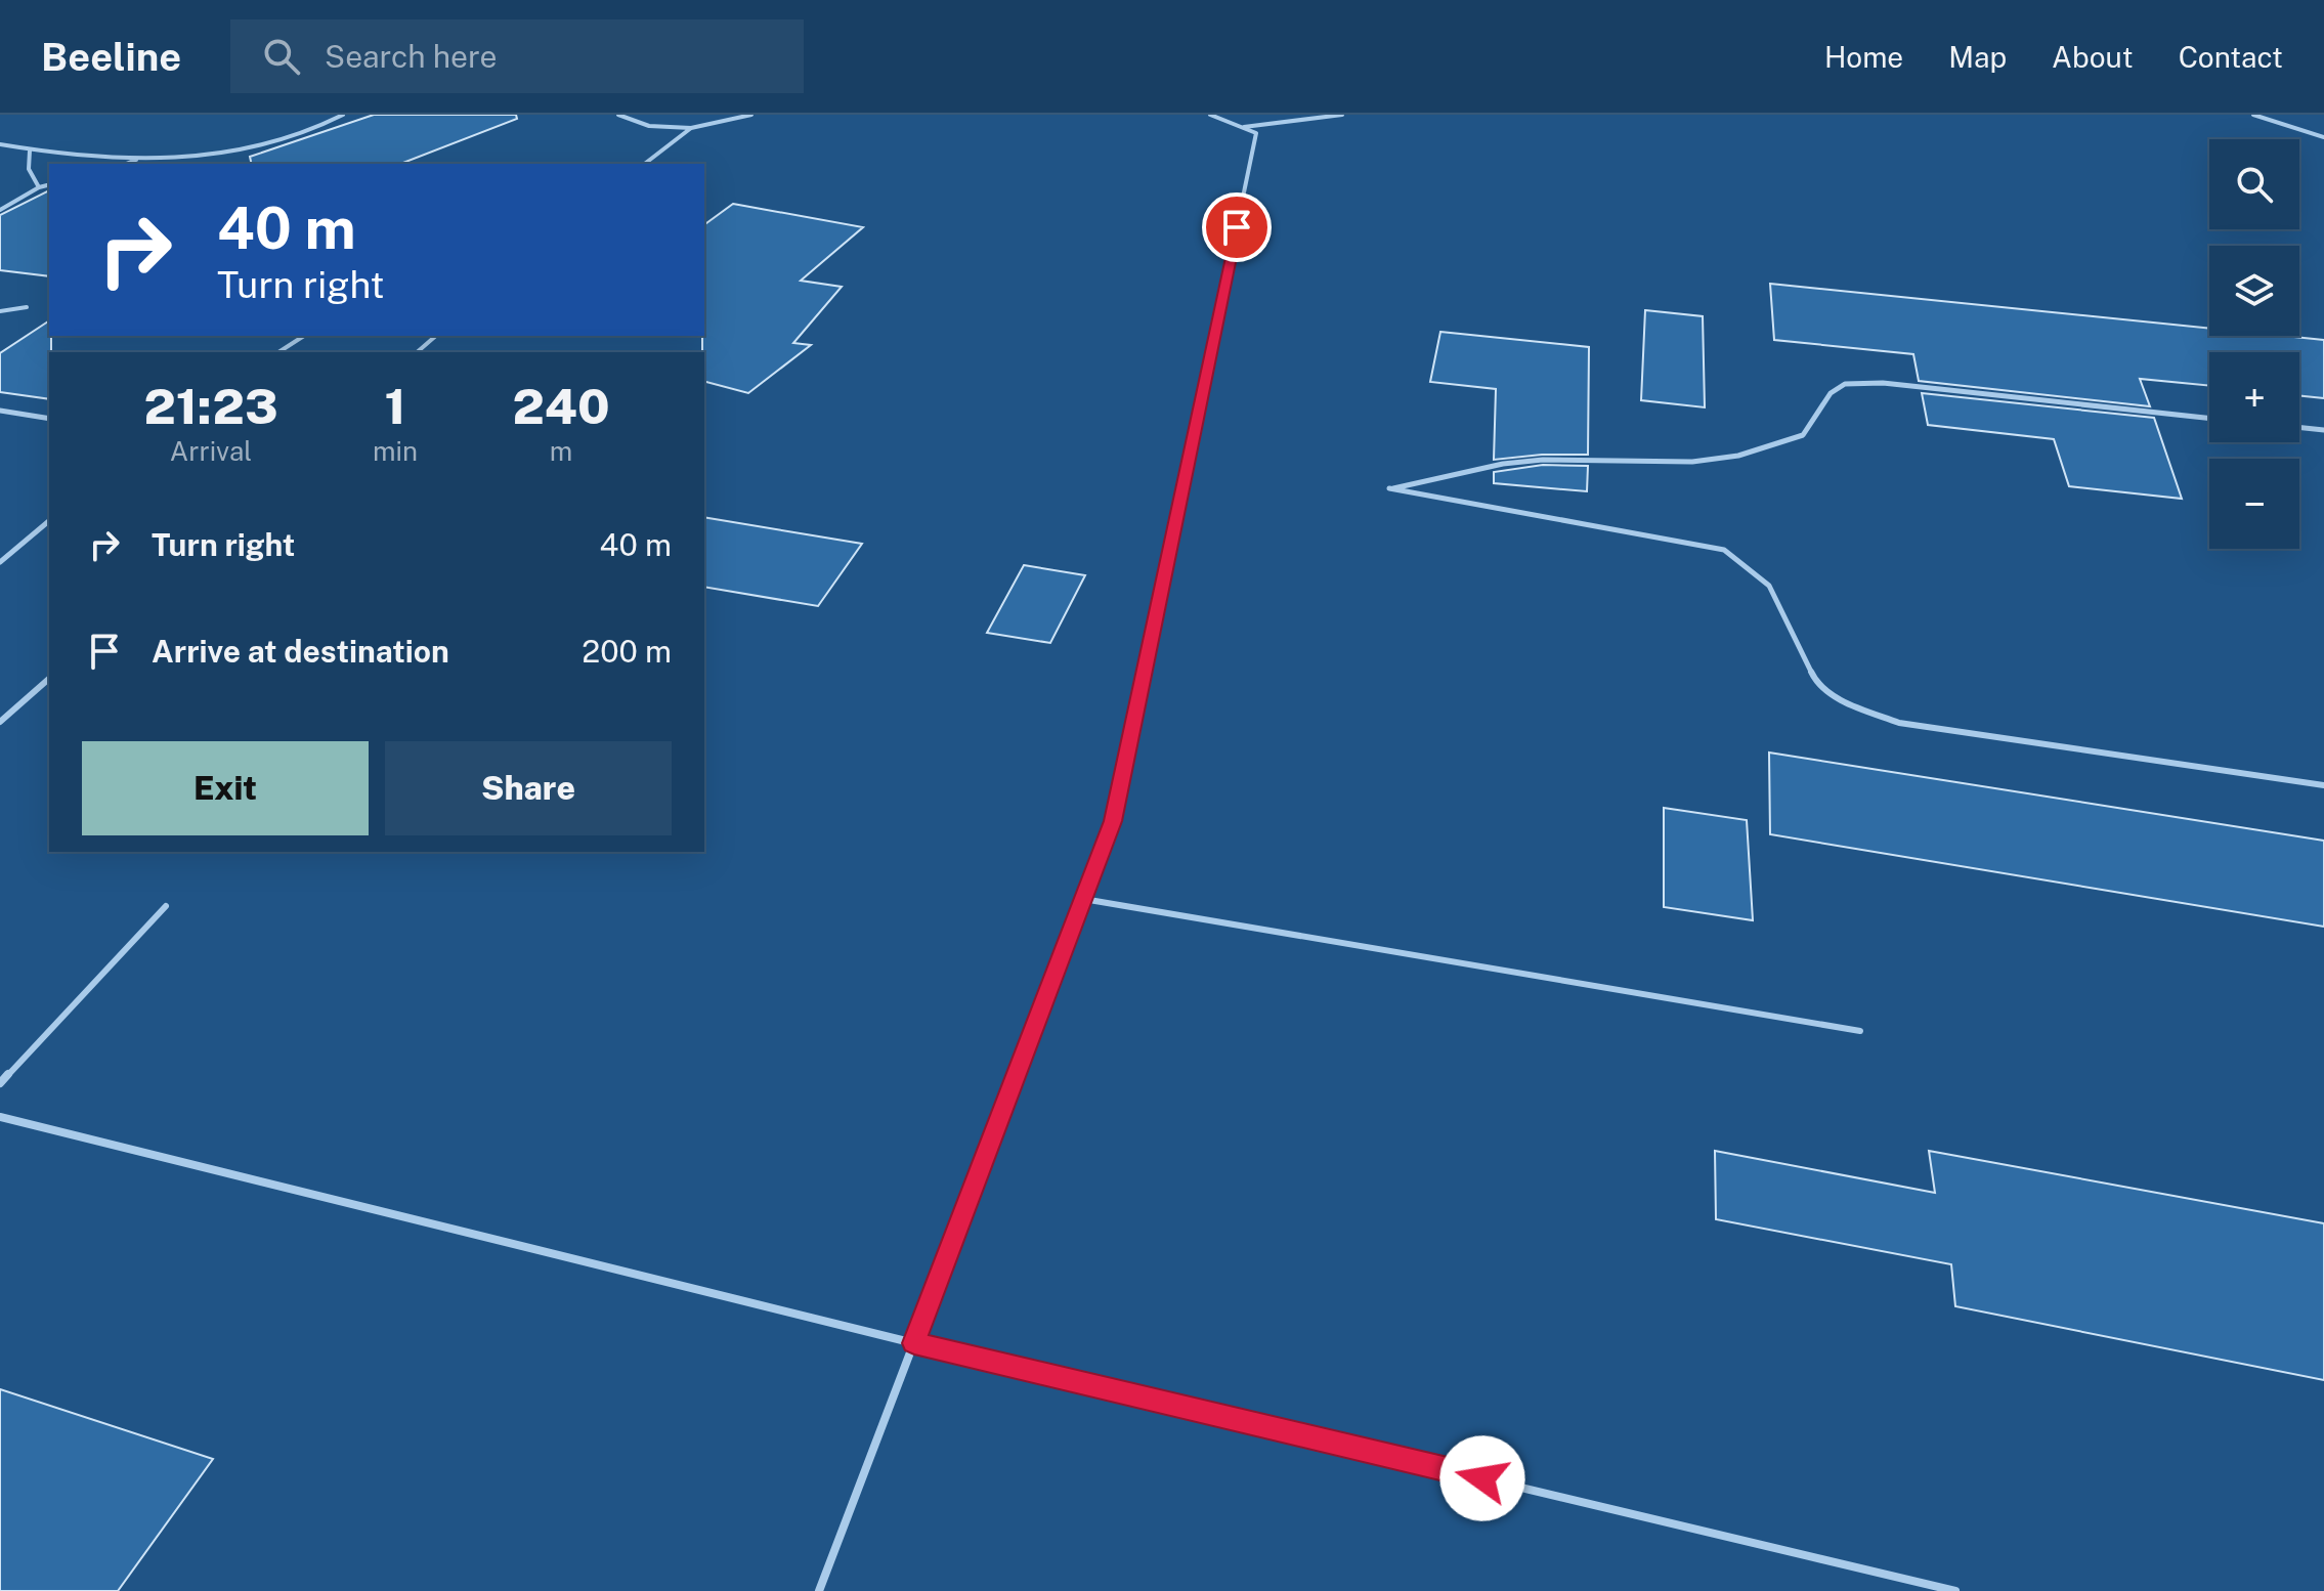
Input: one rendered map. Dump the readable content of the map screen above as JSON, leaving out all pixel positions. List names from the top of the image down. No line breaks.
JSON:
{"page":{"header":"Beeline","search":"Search here","nav":["Home","Map","About","Contact"],"map_buttons":["+","−"],"turn":["40 m","Turn right"],"eta":["21:23","Arrival","1","min","240","m"],"list":[{"name":"Turn right","value":"40 m"},{"name":"Arrive at destination","value":"200 m"}],"buttons":["Exit","Share"]}}
